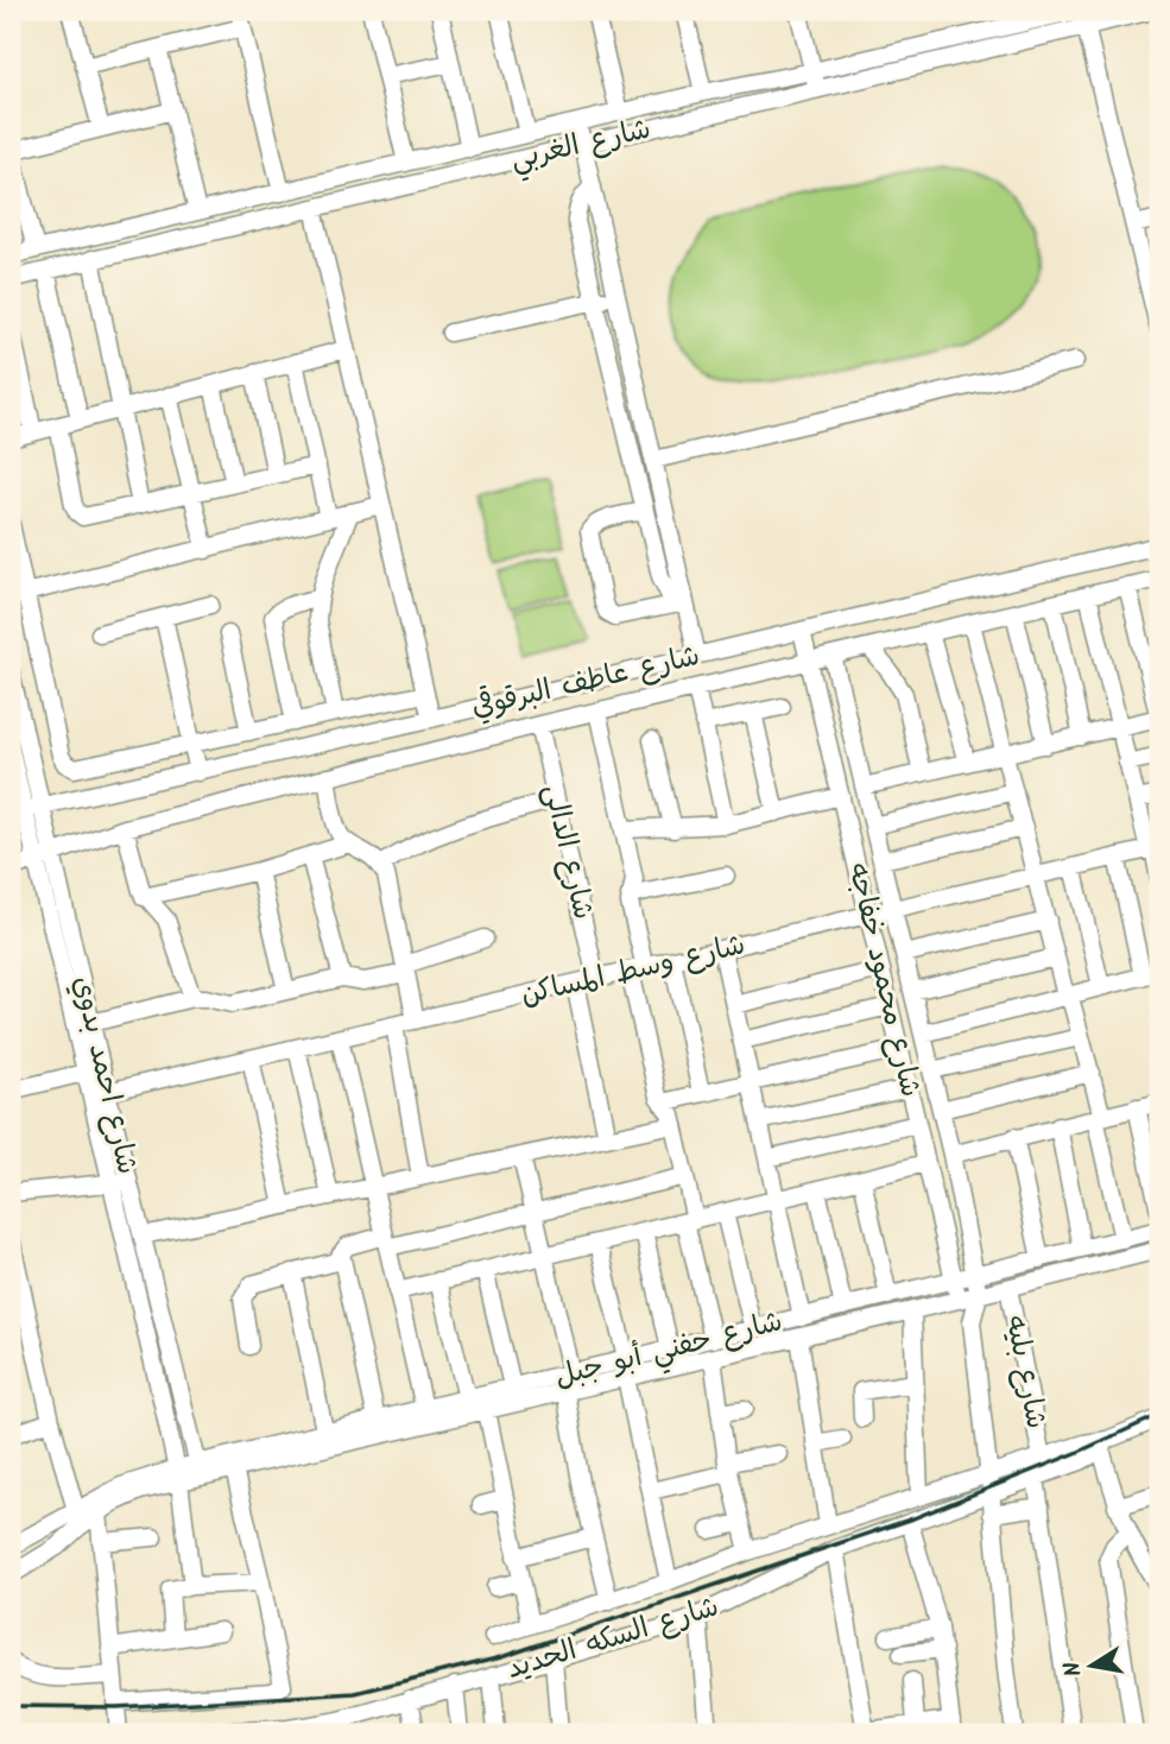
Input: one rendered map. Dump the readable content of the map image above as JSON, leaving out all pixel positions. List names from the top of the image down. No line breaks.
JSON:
{"streets":{"street":["شارع الغربي","شارع عاطف البرقوقي","شارع الدالى","شارع وسط المساكن","شارع محمود خفاجه","شارع احمد بدوي","شارع حفني أبو جبل","شارع بليه","شارع السكه الحديد"]},"crossings":[["شارع عاطف البرقوقي","شارع الدالى"],["شارع عاطف البرقوقي","شارع محمود خفاجه"],["شارع عاطف البرقوقي","شارع احمد بدوي"],["شارع الدالى","شارع وسط المساكن"],["شارع وسط المساكن","شارع محمود خفاجه"],["شارع وسط المساكن","شارع احمد بدوي"],["شارع محمود خفاجه","شارع حفني أبو جبل"],["شارع احمد بدوي","شارع حفني أبو جبل"],["شارع حفني أبو جبل","شارع بليه"],["شارع بليه","شارع السكه الحديد"]],"north":"left"}
